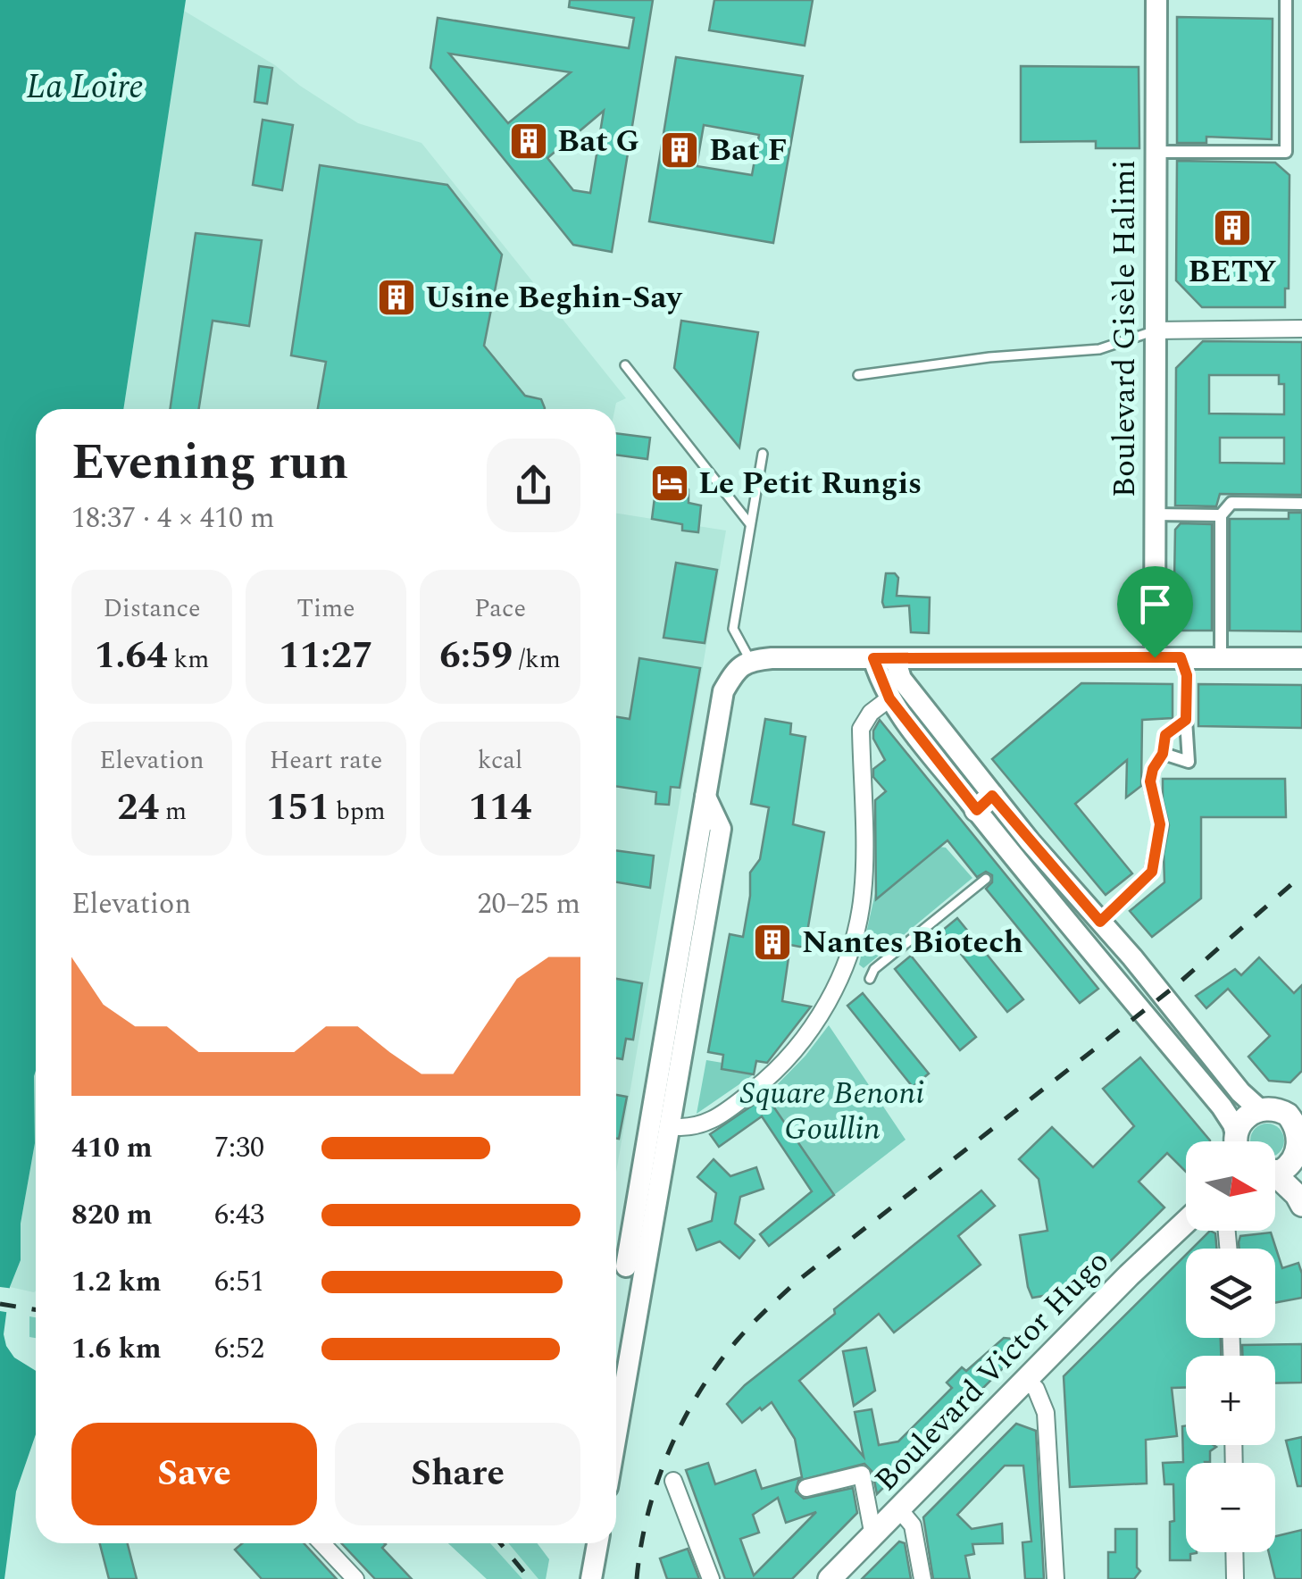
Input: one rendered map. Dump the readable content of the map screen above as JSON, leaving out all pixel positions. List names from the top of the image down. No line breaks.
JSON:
{"streets":{"main road":["Boulevard Victor Hugo"],"street":["Boulevard Gisèle Halimi"]},"water":["La Loire"],"parks":["Square Benoni Goullin"],"places":{"building":["Bat G","Bat F","BETY","Usine Beghin-Say","Nantes Biotech"],"hotel":["Le Petit Rungis"]},"north":"right","page":{"heading":["Evening run","18:37 · 4 × 410 m"],"stats":[["Distance","1.64 km"],["Time","11:27"],["Pace","6:59 /km"],["Elevation","24 m"],["Heart rate","151 bpm"],["kcal","114"]],"chart":["Elevation","20–25 m"],"list":[{"name":"410 m","note":"7:30"},{"name":"820 m","note":"6:43"},{"name":"1.2 km","note":"6:51"},{"name":"1.6 km","note":"6:52"}],"map_buttons":["+","−"],"buttons":["Save","Share"]}}
